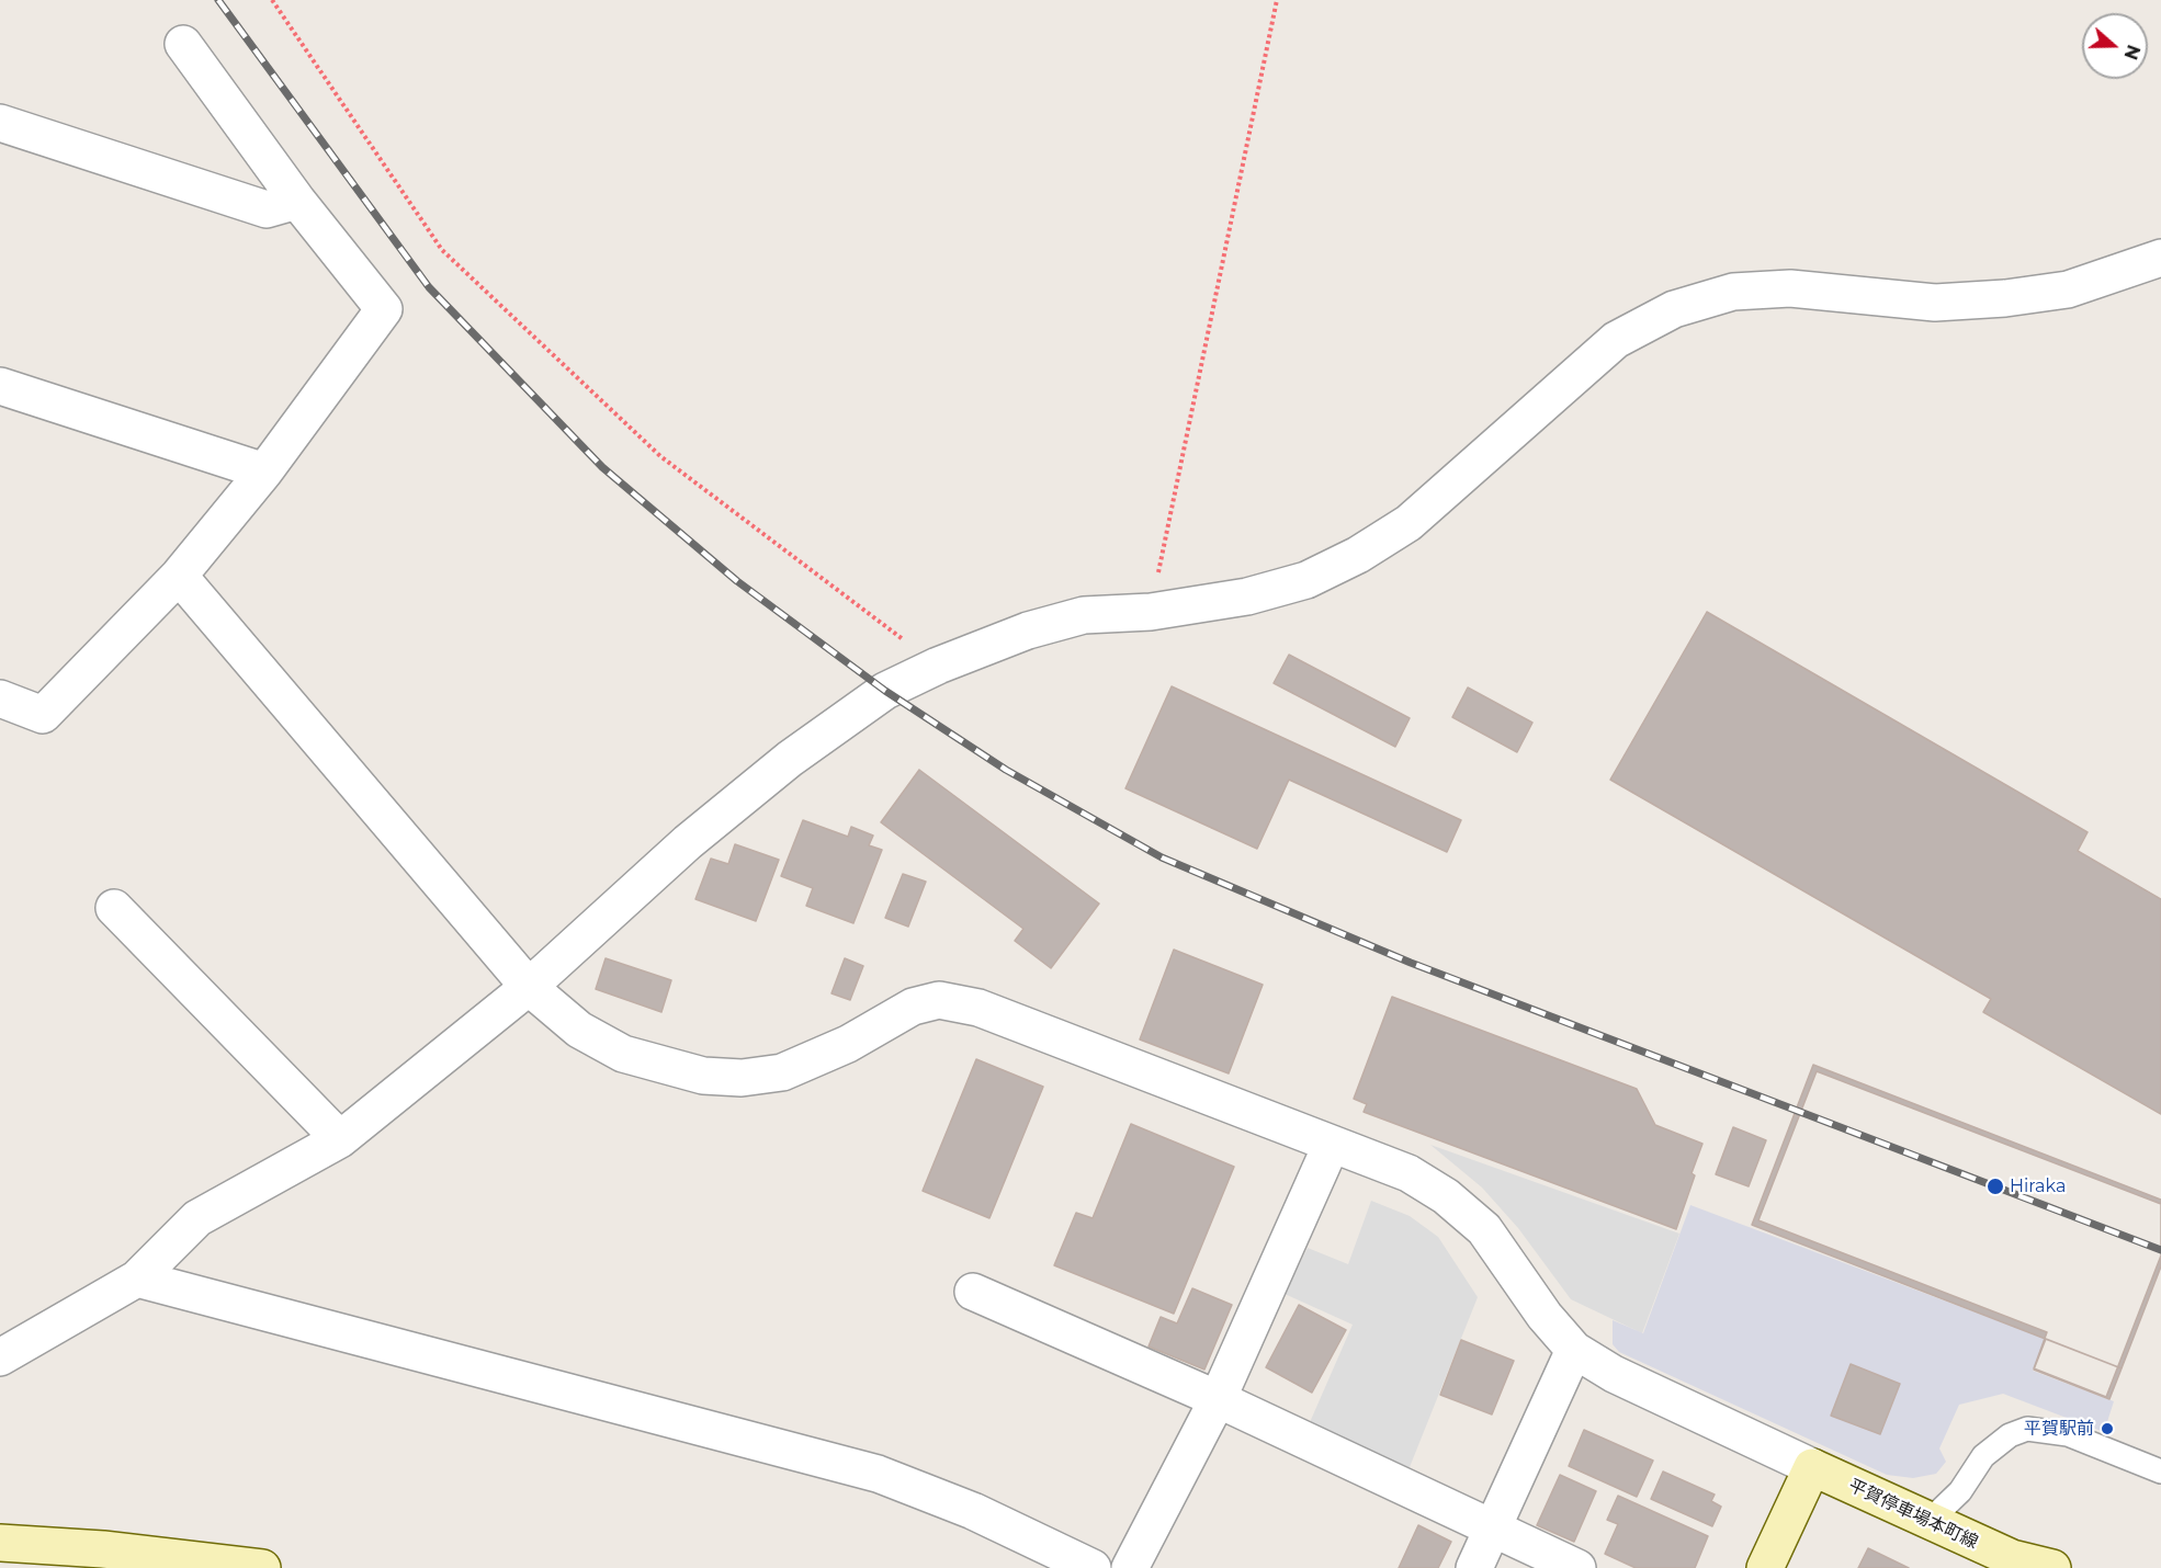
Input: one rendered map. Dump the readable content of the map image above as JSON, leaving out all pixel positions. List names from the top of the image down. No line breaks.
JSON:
{"streets":{"main road":["平賀停車場本町線"]},"places":["Hiraka","平賀駅前"],"north":"right"}
